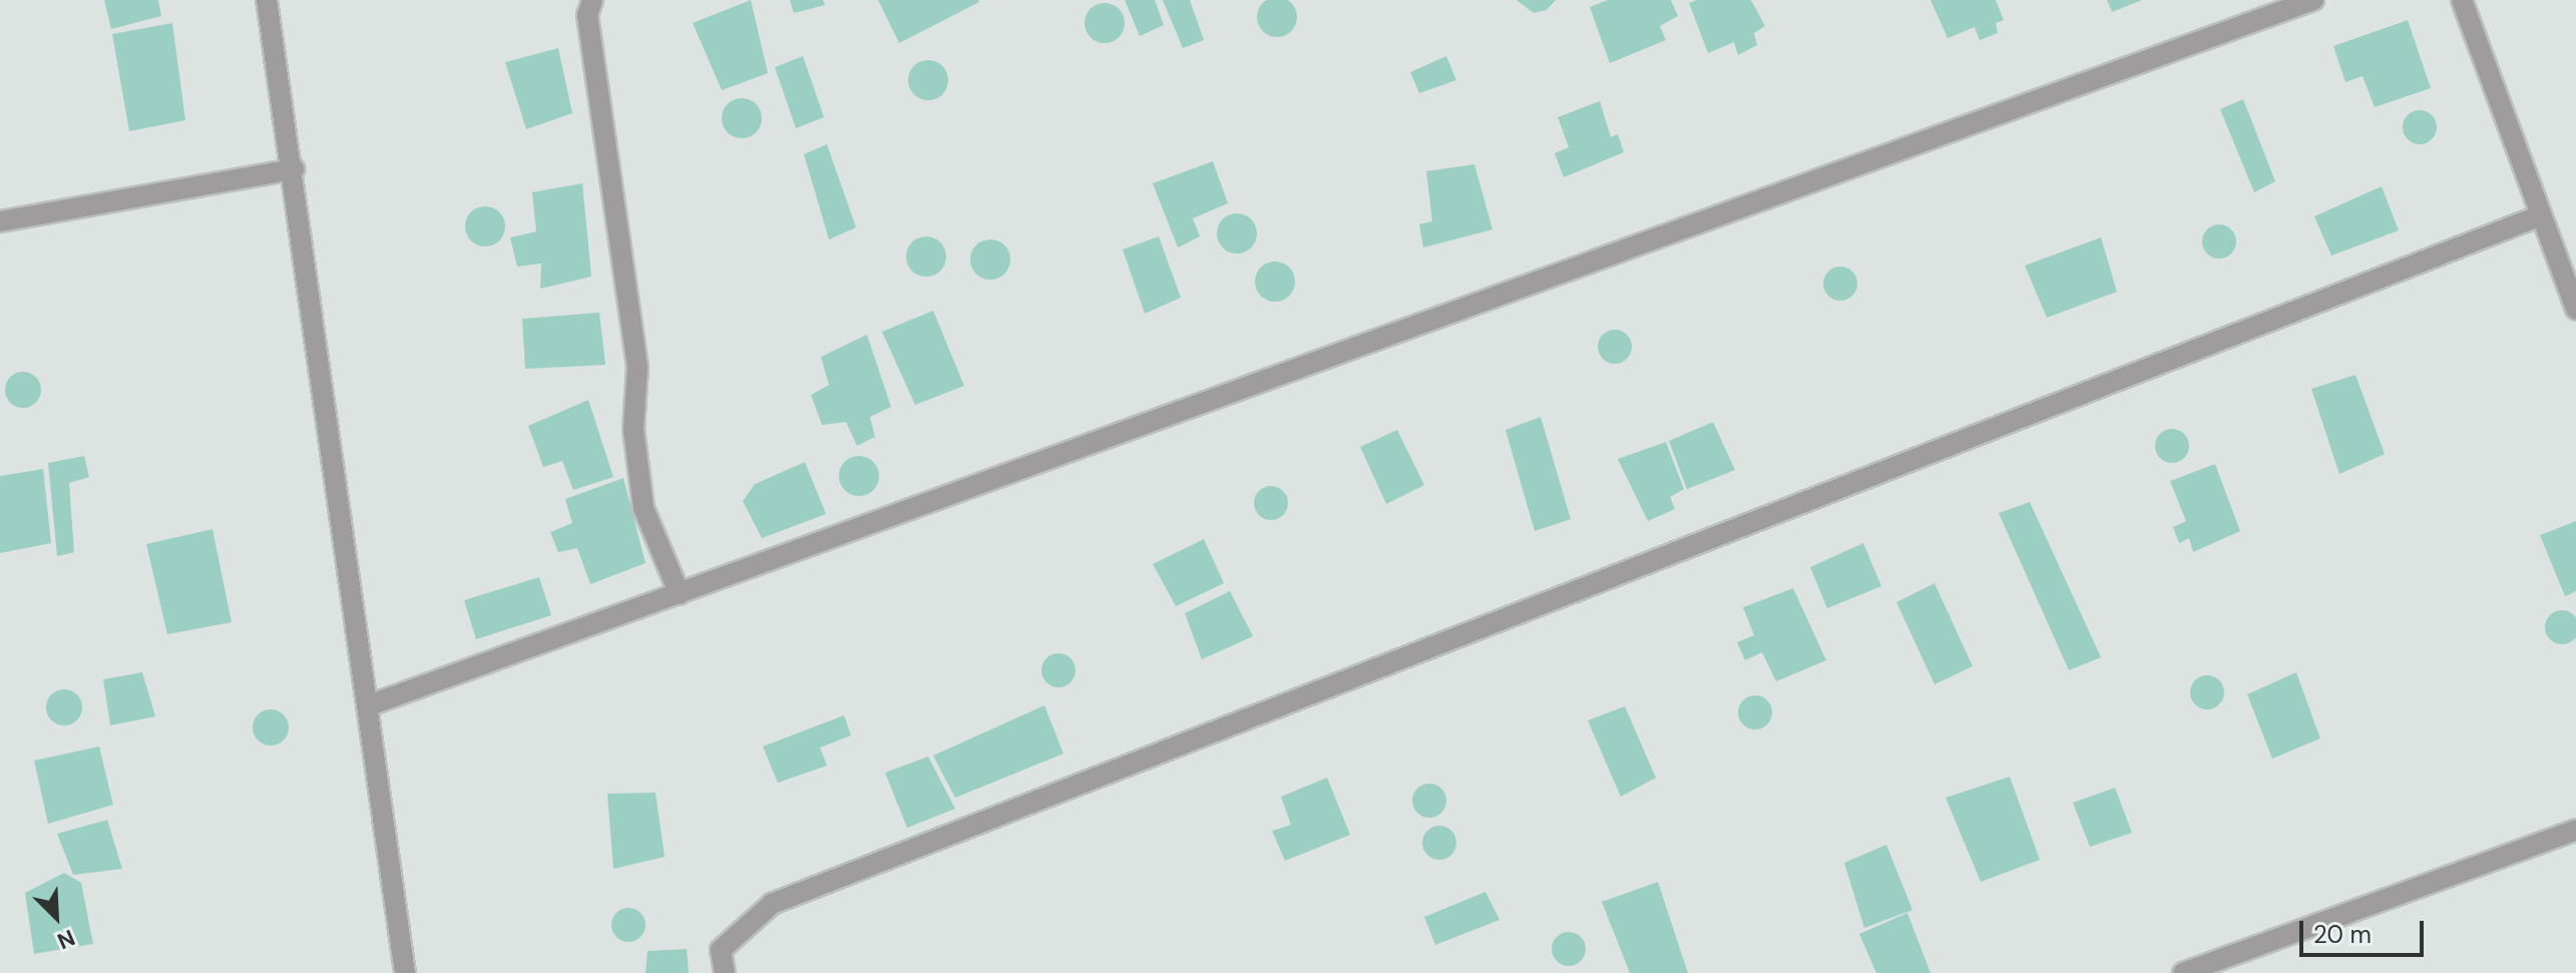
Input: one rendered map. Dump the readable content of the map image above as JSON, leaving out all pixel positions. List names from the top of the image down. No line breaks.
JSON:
{"scale_bar":"20 m","north":"bottom right"}
